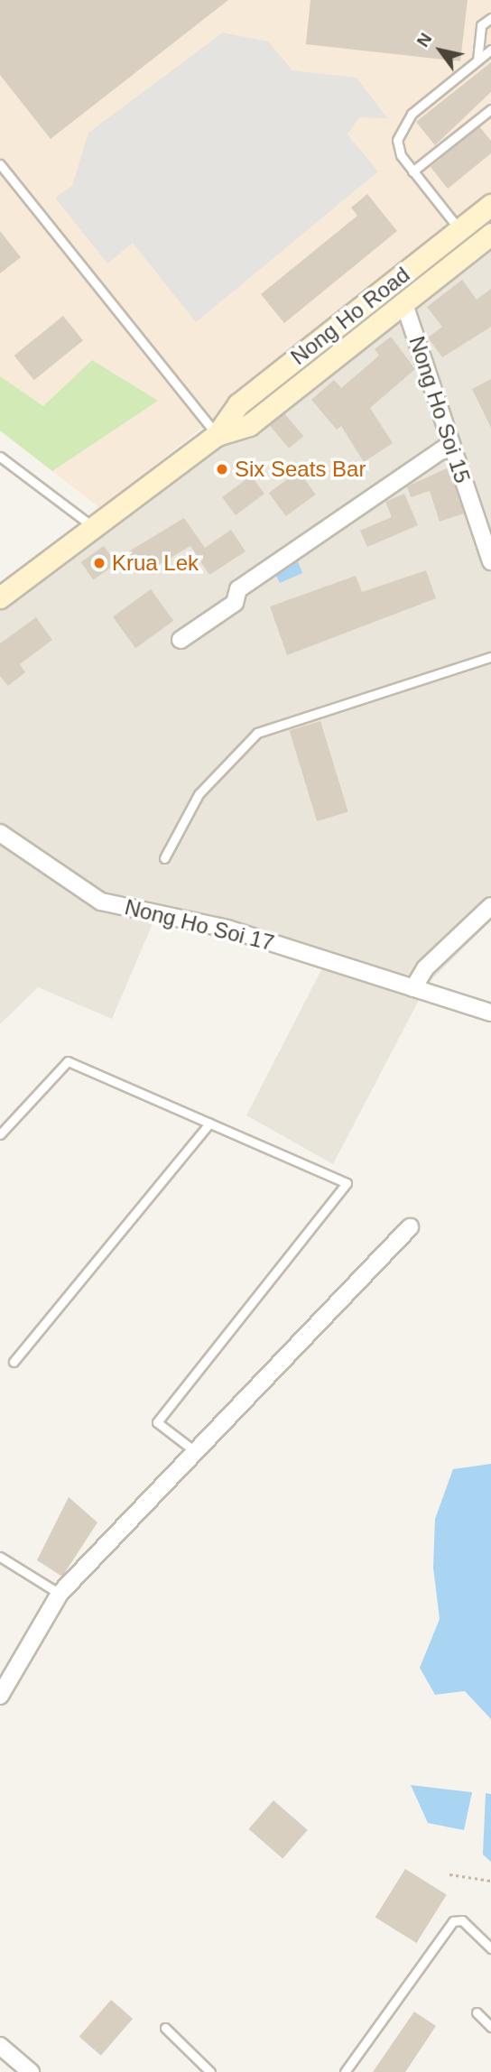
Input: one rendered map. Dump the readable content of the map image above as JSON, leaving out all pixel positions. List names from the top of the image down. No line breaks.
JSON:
{"streets":{"street":["Nong Ho Road","Nong Ho Soi 15","Nong Ho Soi 17"]},"crossings":[["Nong Ho Road","Nong Ho Soi 15"]],"places":["Six Seats Bar","Krua Lek"],"north":"top left"}
